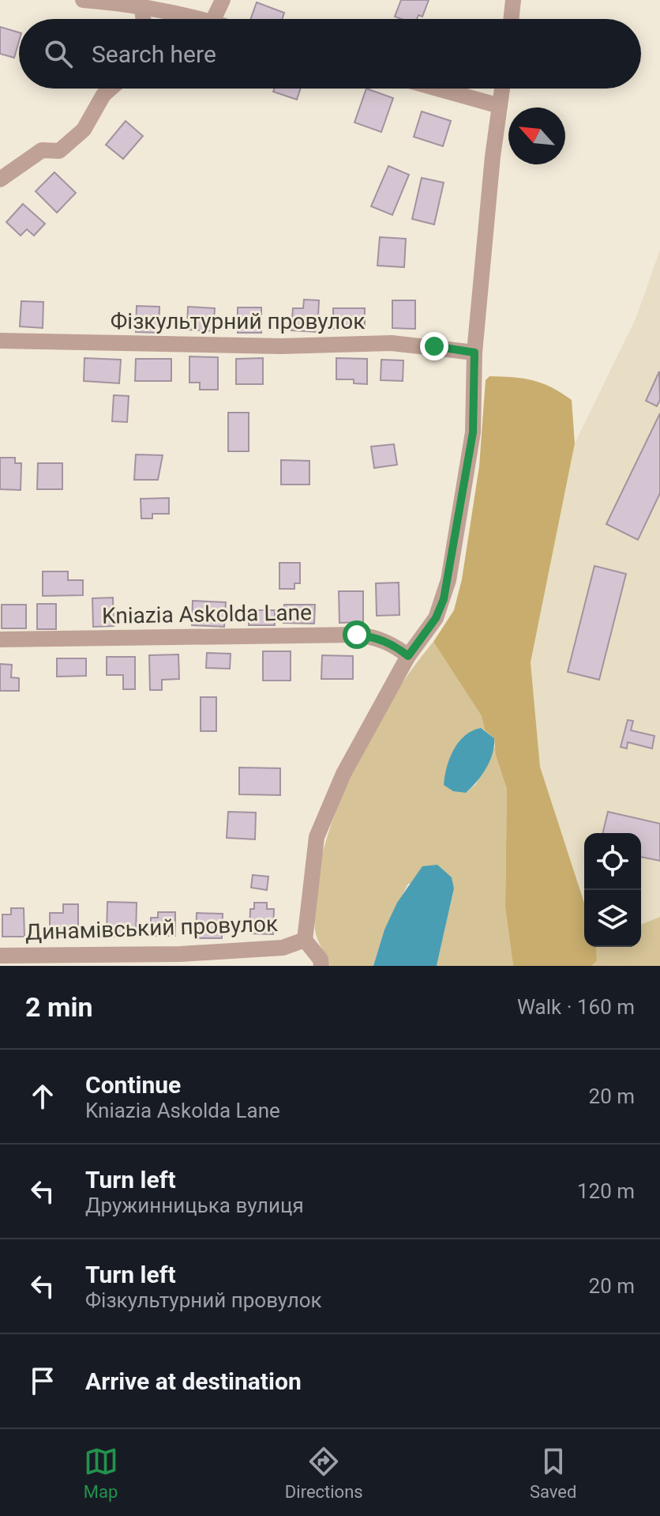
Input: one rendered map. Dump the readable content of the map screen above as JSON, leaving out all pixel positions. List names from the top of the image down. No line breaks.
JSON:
{"streets":{"street":["Фізкультурний провулок","Kniazia Askolda Lane","Динамівський провулок"]},"north":"top left","page":{"search":"Search here","heading":["2 min","Walk · 160 m"],"list":[["Continue","Kniazia Askolda Lane","20 m"],["Turn left","Дружинницька вулиця","120 m"],["Turn left","Фізкультурний провулок","20 m"],"Arrive at destination"],"nav":["Map","Directions","Saved"]}}
